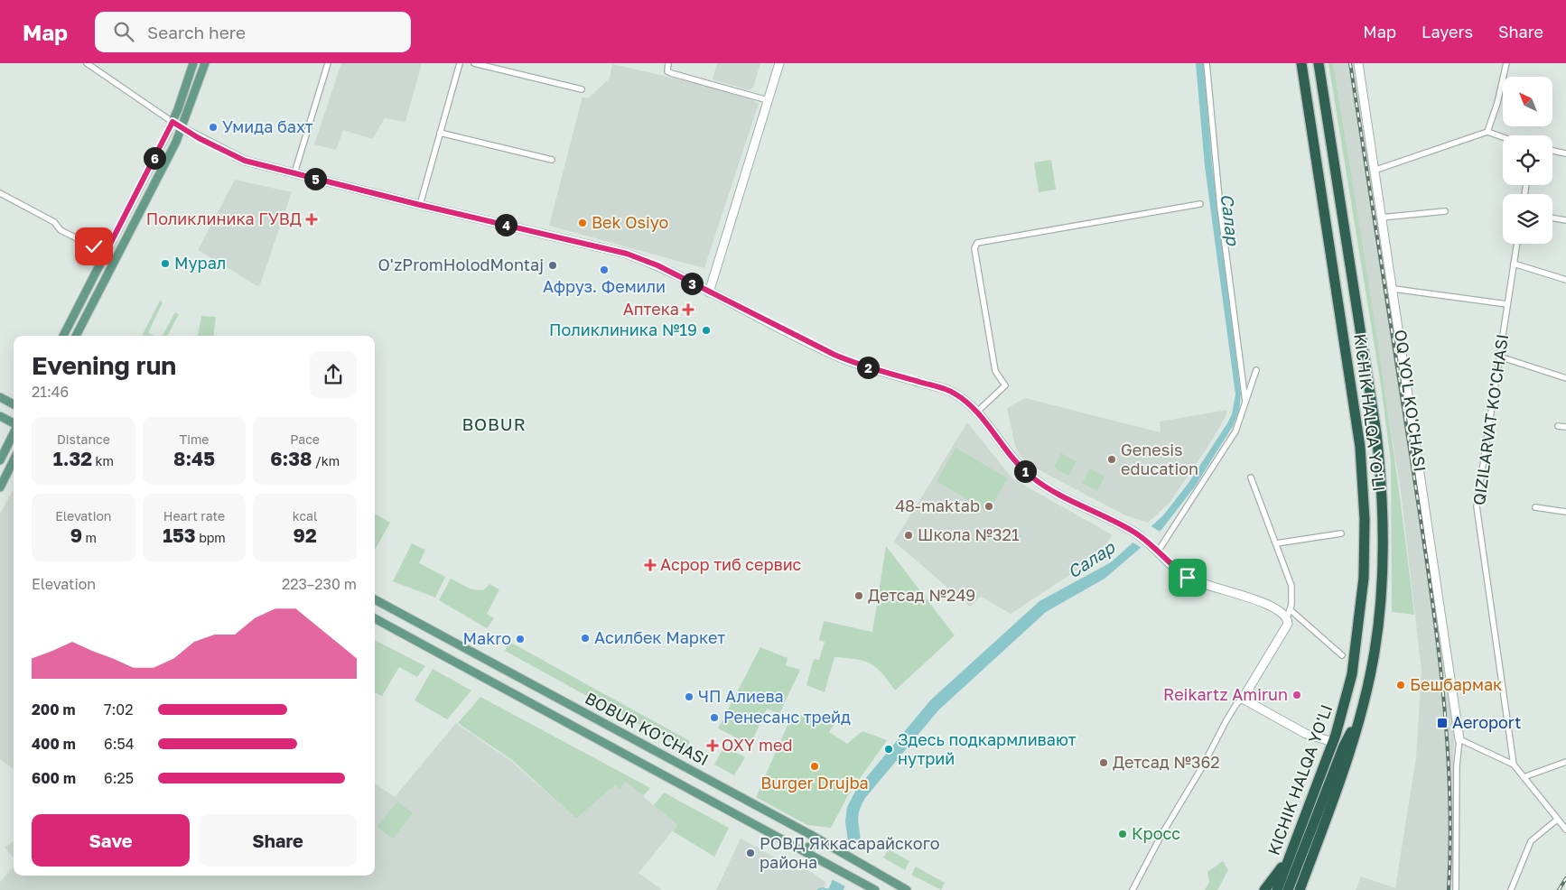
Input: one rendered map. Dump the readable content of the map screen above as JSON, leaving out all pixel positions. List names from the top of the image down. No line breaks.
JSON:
{"streets":{"highway":["KICHIK HALQA YO'LI"],"main road":["BOBUR KO'CHASI"],"street":["OQ YO'L KO'CHASI","QIZILARVAT KO'CHASI"]},"districts":["BOBUR"],"water":["Салар"],"places":{"other":["Умида бахт","Bek Osiyo","Мурал","O'zPromHolodMontaj","Афруз. Фемили","Поликлиника №19","Genesis education","48-maktab","Школа №321","Детсад №249","Асилбек Маркет","Makro","Бешбармак","Reikartz Amirun","ЧП Алиева","Ренесанс трейд","Здесь подкармливают нутрий","Детсад №362","Burger Drujba","Кросс","РОВД Яккасарайского района"],"health":["Поликлиника ГУВД","Аптека","Асрор тиб сервис","OXY med"],"transit":["Aeroport"]},"north":"top left","page":{"header":"Map","search":"Search here","nav":["Map","Layers","Share"],"pins":["6","5","4","3","2","1"],"heading":["Evening run","21:46"],"stats":[["Distance","1.32 km"],["Time","8:45"],["Pace","6:38 /km"],["Elevation","9 m"],["Heart rate","153 bpm"],["kcal","92"]],"chart":["Elevation","223–230 m"],"list":[{"name":"200 m","note":"7:02"},{"name":"400 m","note":"6:54"},{"name":"600 m","note":"6:25"}],"buttons":["Save","Share"]}}
